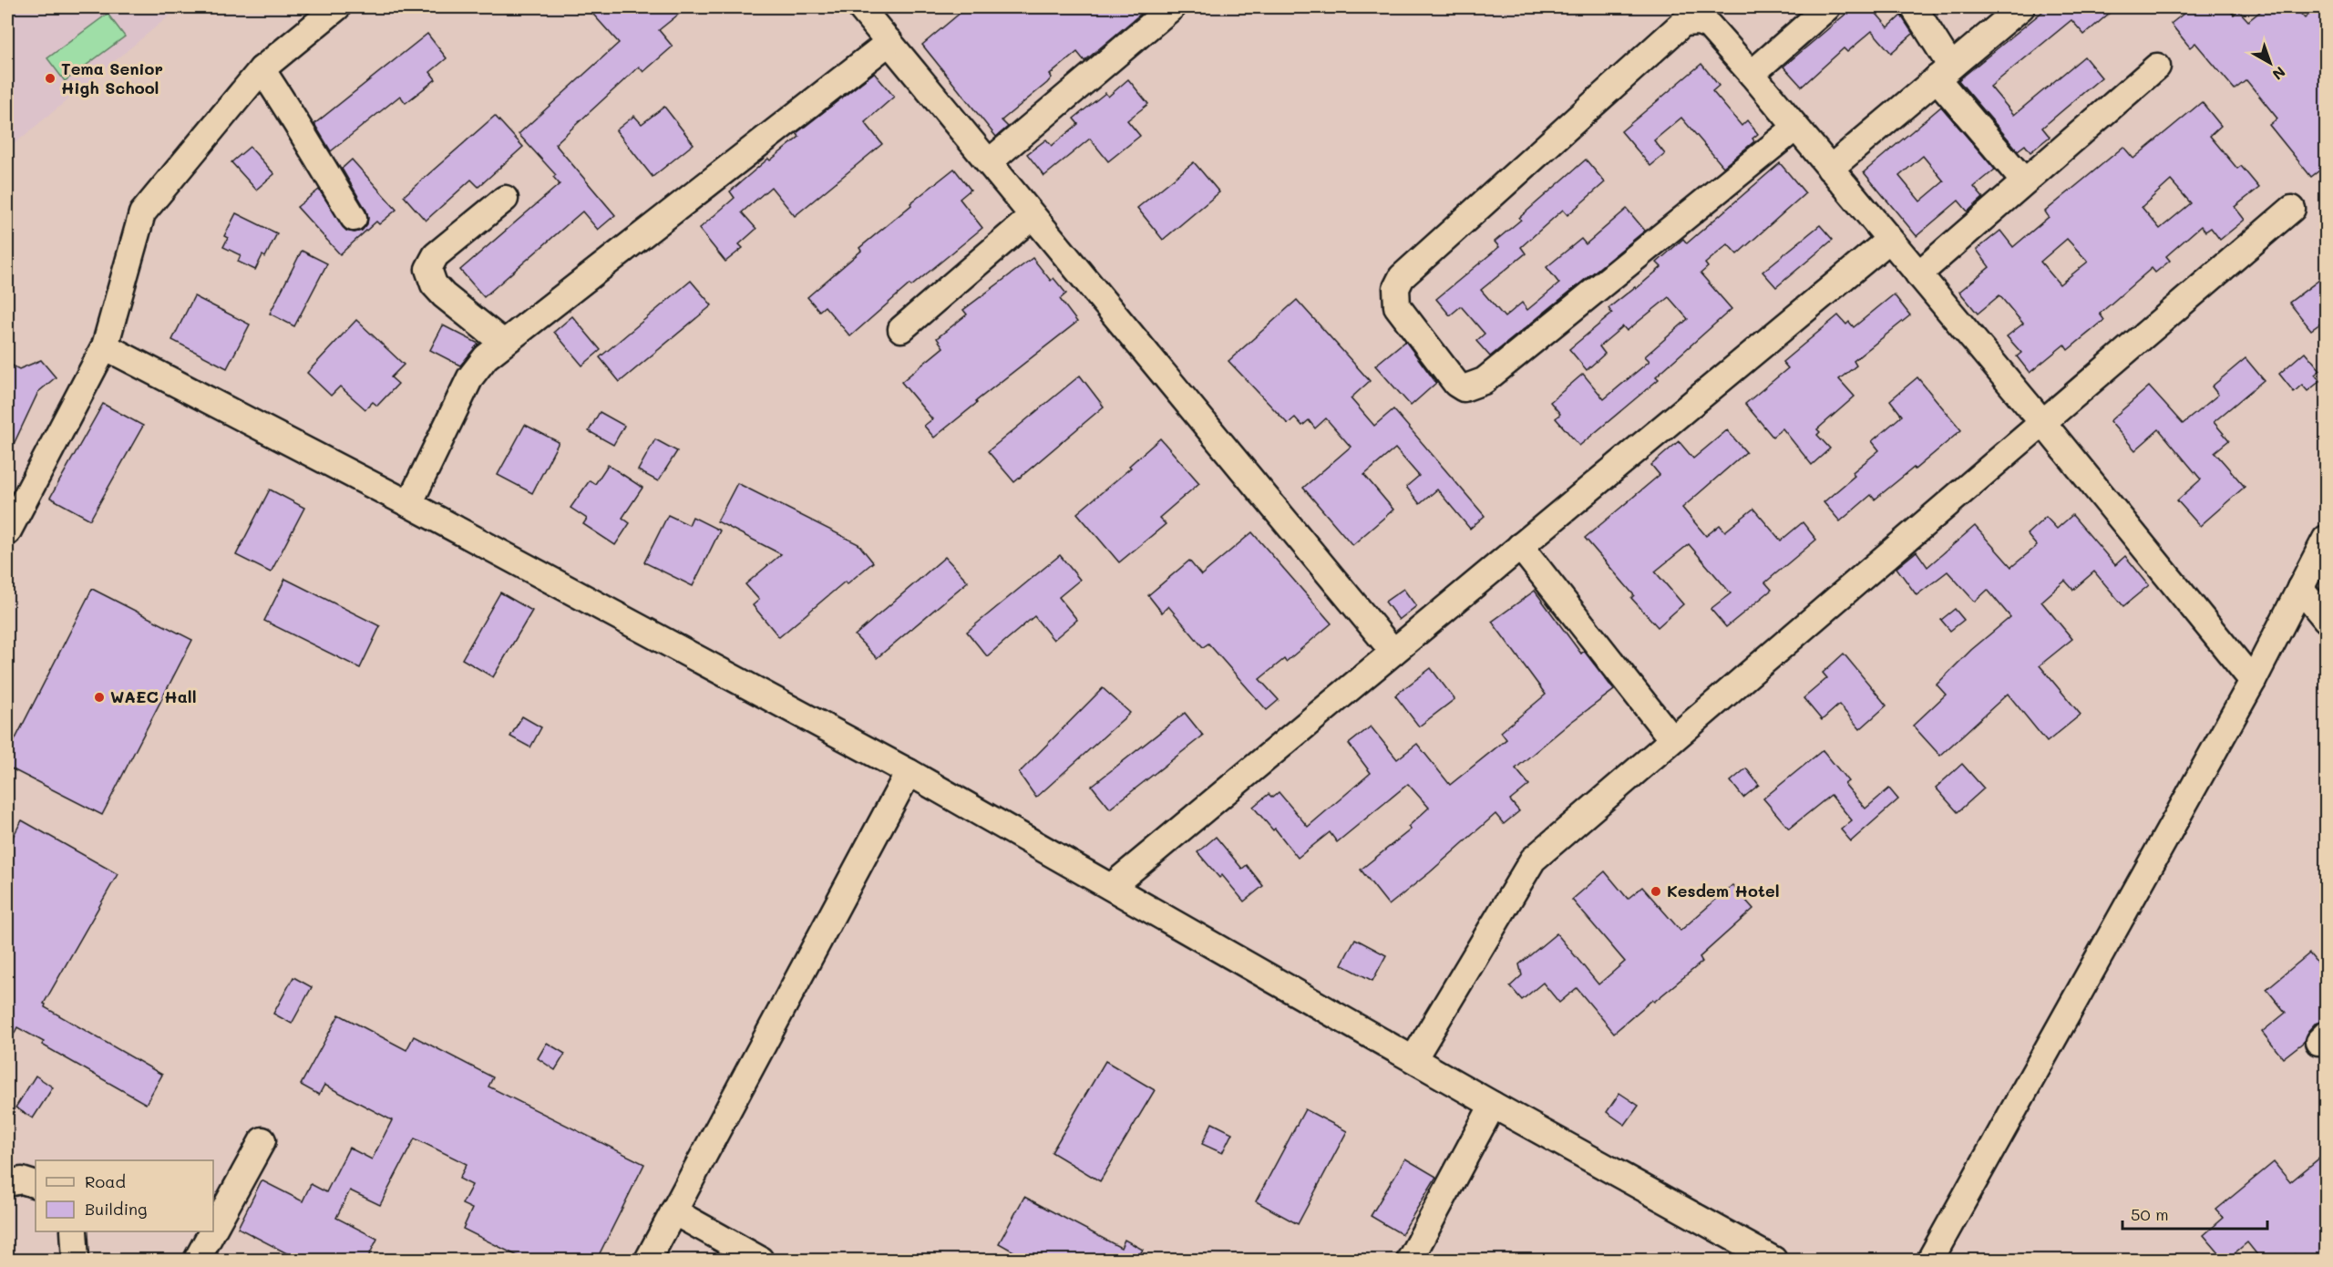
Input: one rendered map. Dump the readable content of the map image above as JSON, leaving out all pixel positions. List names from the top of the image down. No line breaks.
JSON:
{"places":["Tema Senior High School","WAEC Hall","Kesdem Hotel"],"legend":["Road","Building"],"scale_bar":"50 m","north":"bottom right"}
